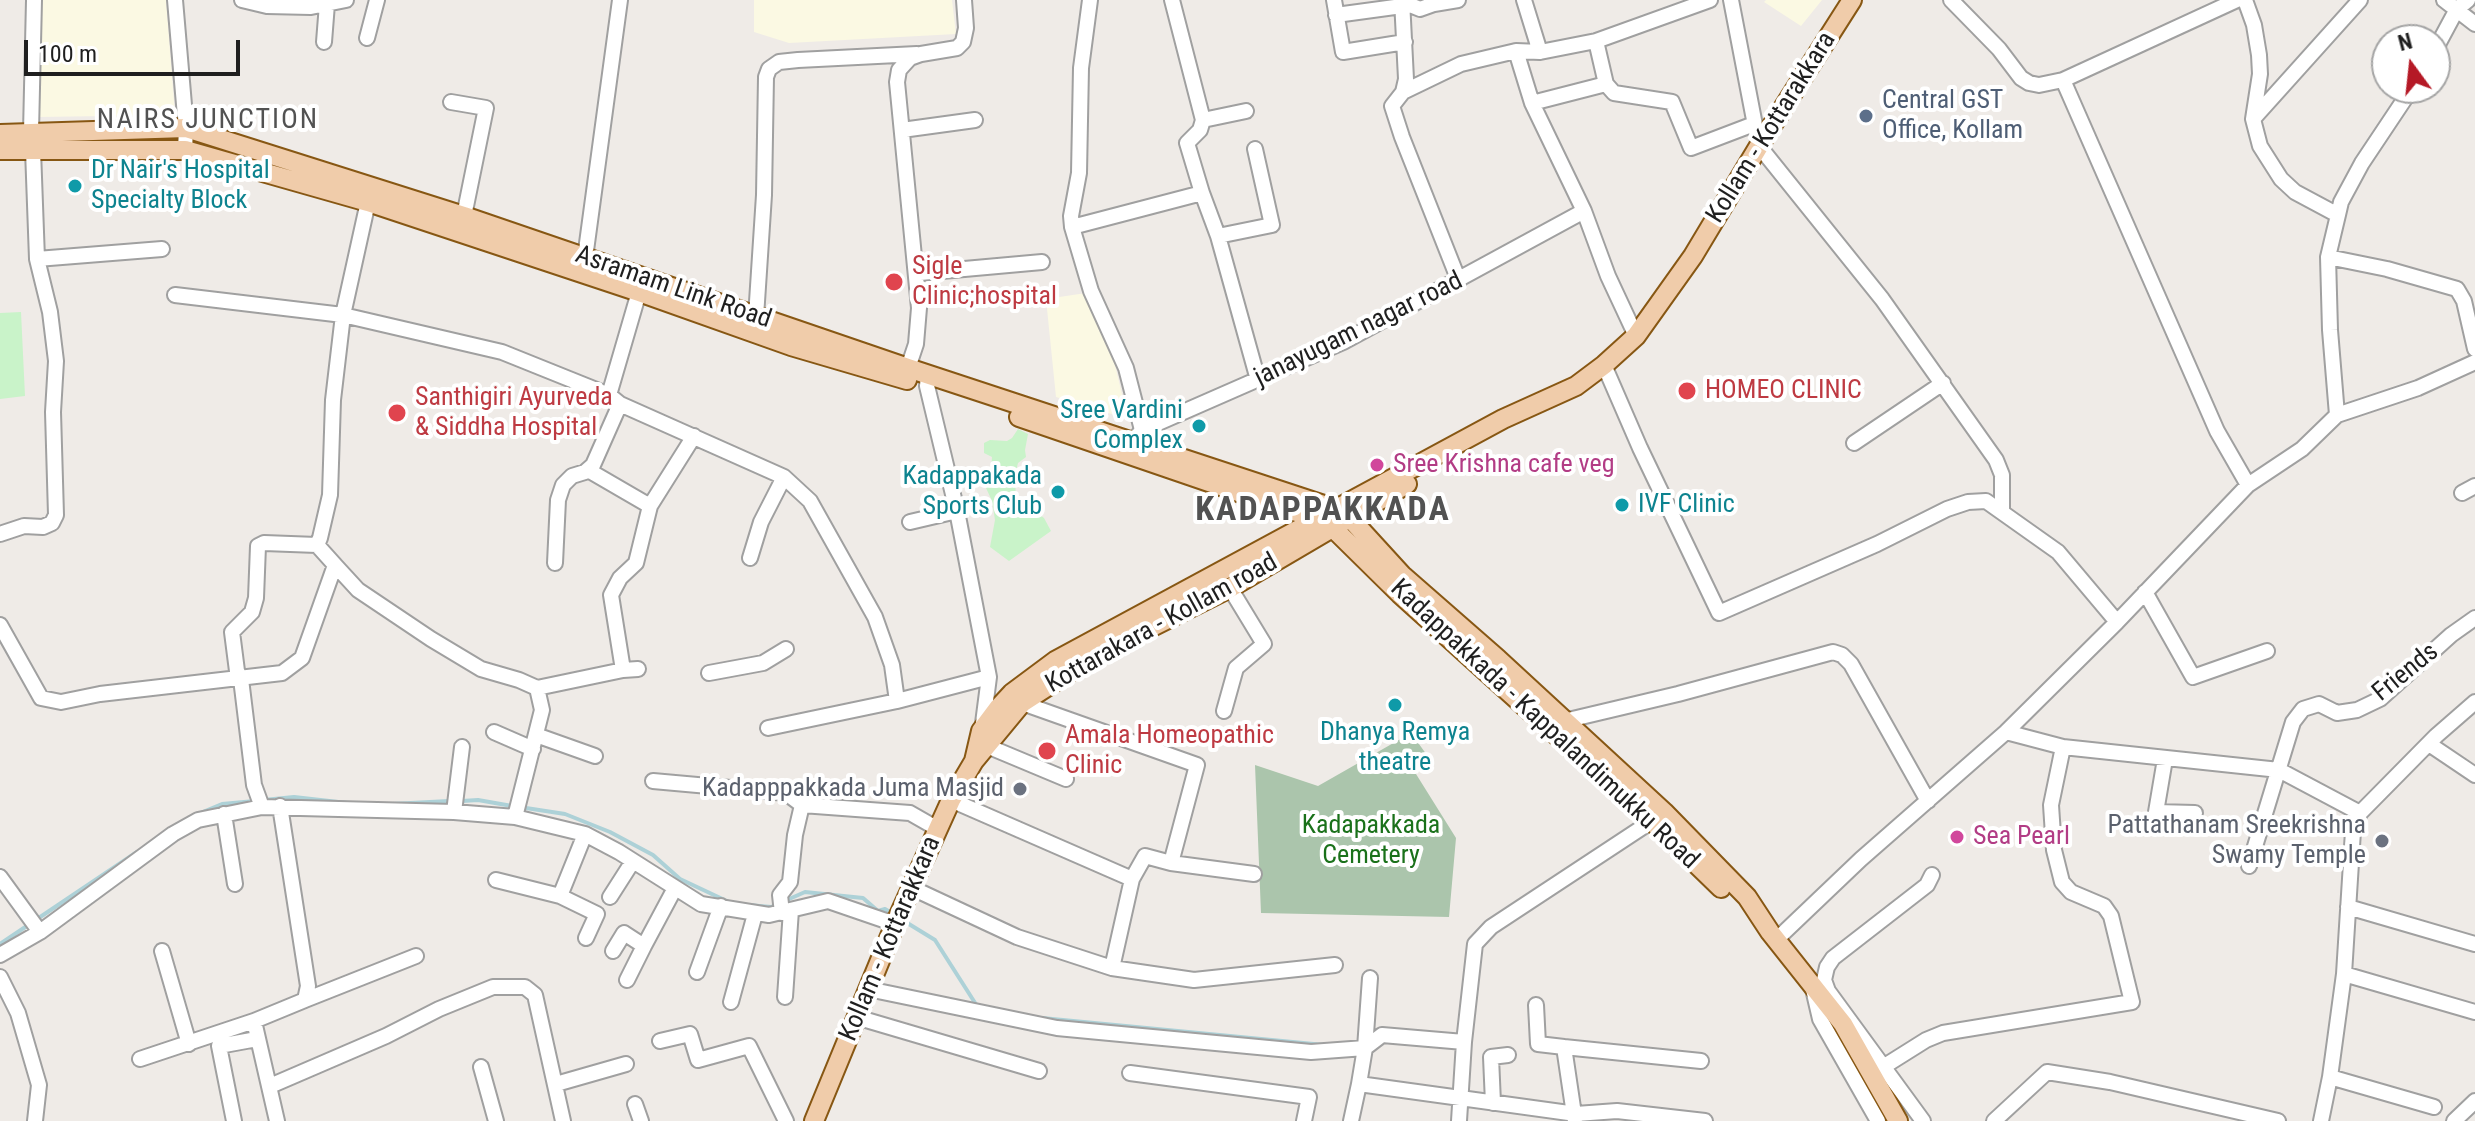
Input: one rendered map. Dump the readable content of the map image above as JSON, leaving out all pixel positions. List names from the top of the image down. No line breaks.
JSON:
{"streets":{"main road":["Kollam - Kottarakkara","Asramam Link Road","Kottarakara - Kollam road","Kadappakkada - Kappalandimukku Road"],"street":["janayugam nagar road","Friends"]},"crossings":[["Kollam - Kottarakkara","Kottarakara - Kollam road"],["Asramam Link Road","janayugam nagar road"],["Asramam Link Road","Kottarakara - Kollam road"],["Asramam Link Road","Kadappakkada - Kappalandimukku Road"],["Kottarakara - Kollam road","Kadappakkada - Kappalandimukku Road"]],"districts":["NAIRS JUNCTION","KADAPPAKKADA"],"parks":["Kadapakkada Cemetery"],"places":["Central GST Office, Kollam","Dr Nair's Hospital Specialty Block","Sigle Clinic;hospital","HOMEO CLINIC","Santhigiri Ayurveda & Siddha Hospital","Sree Vardini Complex","Sree Krishna cafe veg","Kadappakada Sports Club","IVF Clinic","Dhanya Remya theatre","Amala Homeopathic Clinic","Kadapppakkada Juma Masjid","Sea Pearl","Pattathanam Sreekrishna Swamy Temple"],"scale_bar":"100 m","north":"top"}
